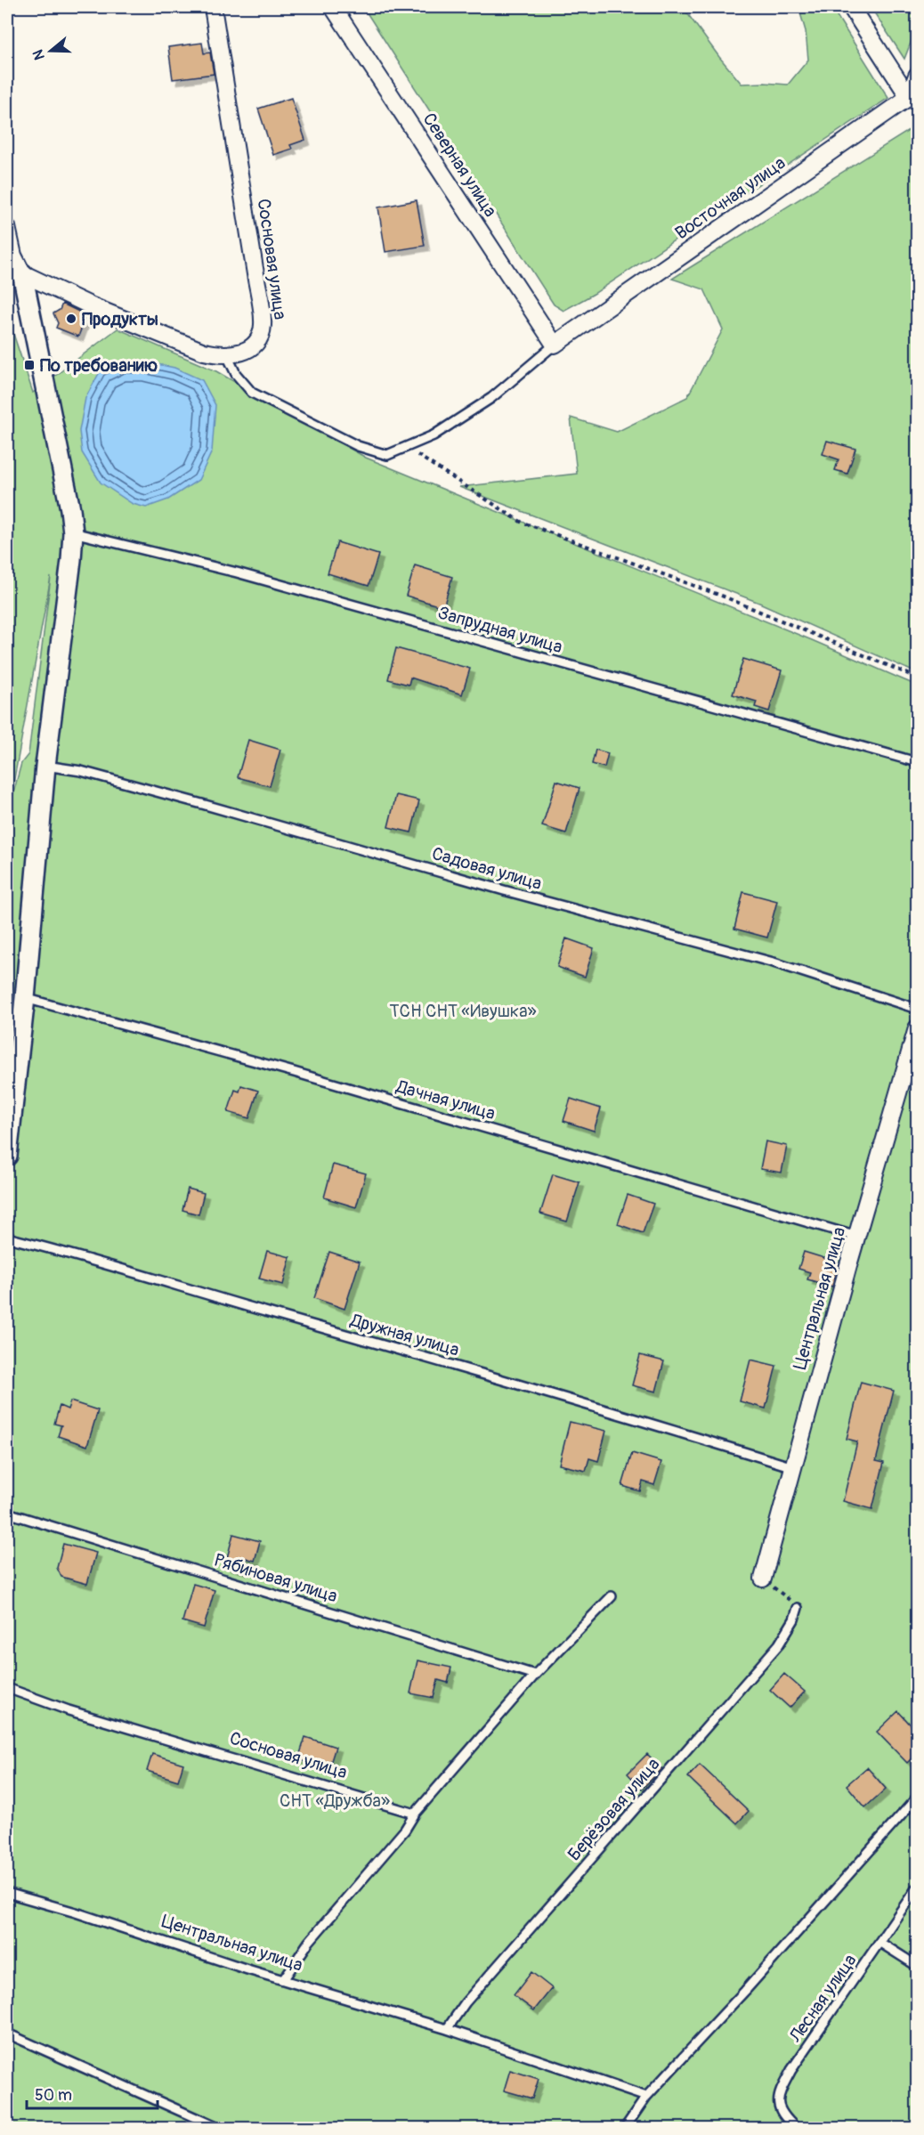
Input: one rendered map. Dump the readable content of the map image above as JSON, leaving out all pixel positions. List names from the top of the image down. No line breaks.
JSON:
{"streets":{"street":["Северная улица","Восточная улица","Сосновая улица","Центральная улица"],"lane":["Запрудная улица","Садовая улица","Дачная улица","Дружная улица","Рябиновая улица","Берёзовая улица","Лесная улица"]},"crossings":[["Северная улица","Восточная улица"],["Дачная улица","Центральная улица"],["Центральная улица","Дружная улица"],["Центральная улица","Берёзовая улица"]],"parks":["ТСН СНТ «Ивушка»","СНТ «Дружба»"],"places":{"other":["Продукты"],"transit":["По требованию"]},"scale_bar":"50 m","north":"left"}
